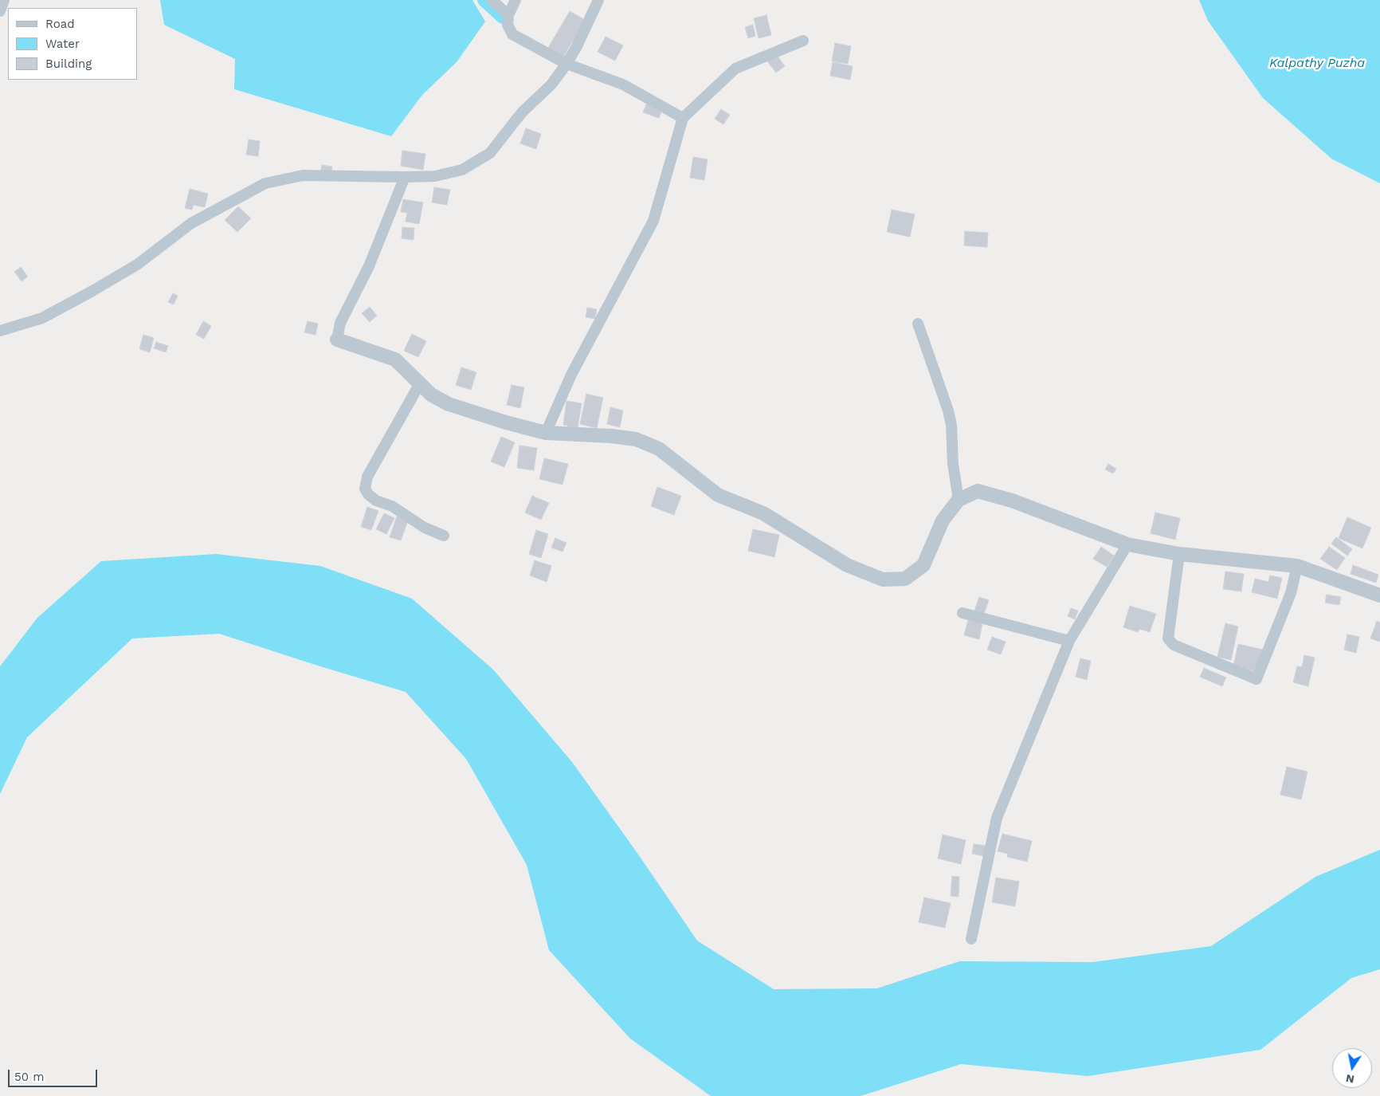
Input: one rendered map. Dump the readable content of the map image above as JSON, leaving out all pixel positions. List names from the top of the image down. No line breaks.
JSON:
{"water":["Kalpathy Puzha"],"legend":["Road","Water","Building"],"scale_bar":"50 m","north":"bottom"}
